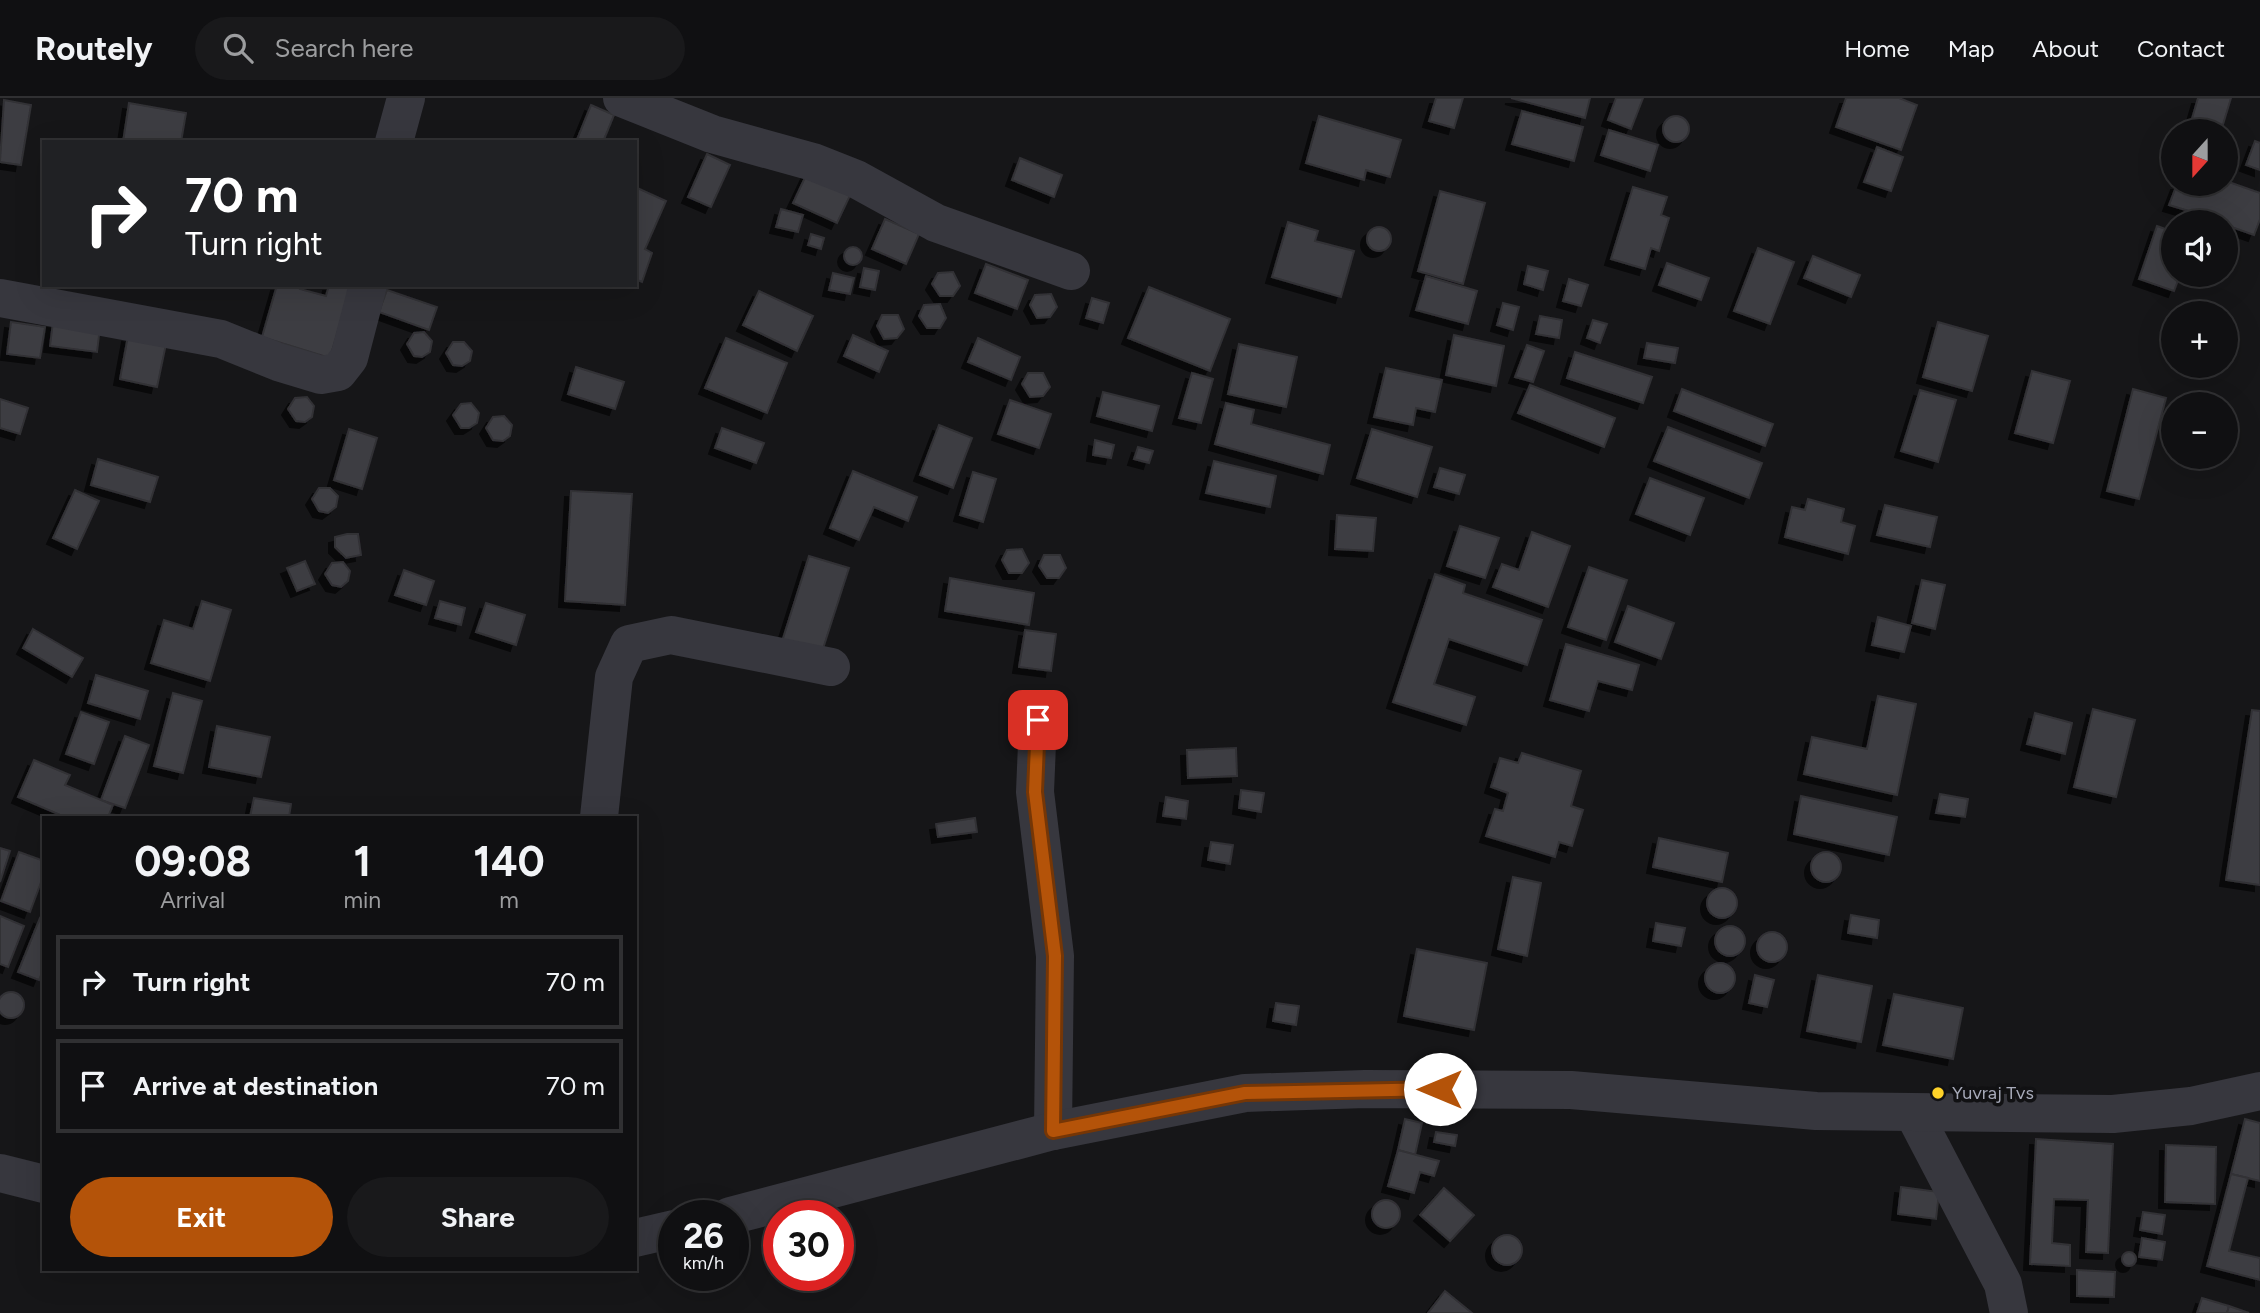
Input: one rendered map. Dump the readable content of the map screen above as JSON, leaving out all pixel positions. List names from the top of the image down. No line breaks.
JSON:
{"places":["Yuvraj Tvs"],"north":"bottom","page":{"header":"Routely","search":"Search here","nav":["Home","Map","About","Contact"],"map_buttons":["+","−"],"turn":["70 m","Turn right"],"eta":["09:08","Arrival","1","min","140","m"],"list":[{"name":"Turn right","value":"70 m"},{"name":"Arrive at destination","value":"70 m"}],"buttons":["Exit","Share"],"speed":"26 km/h","limit":"30"}}
